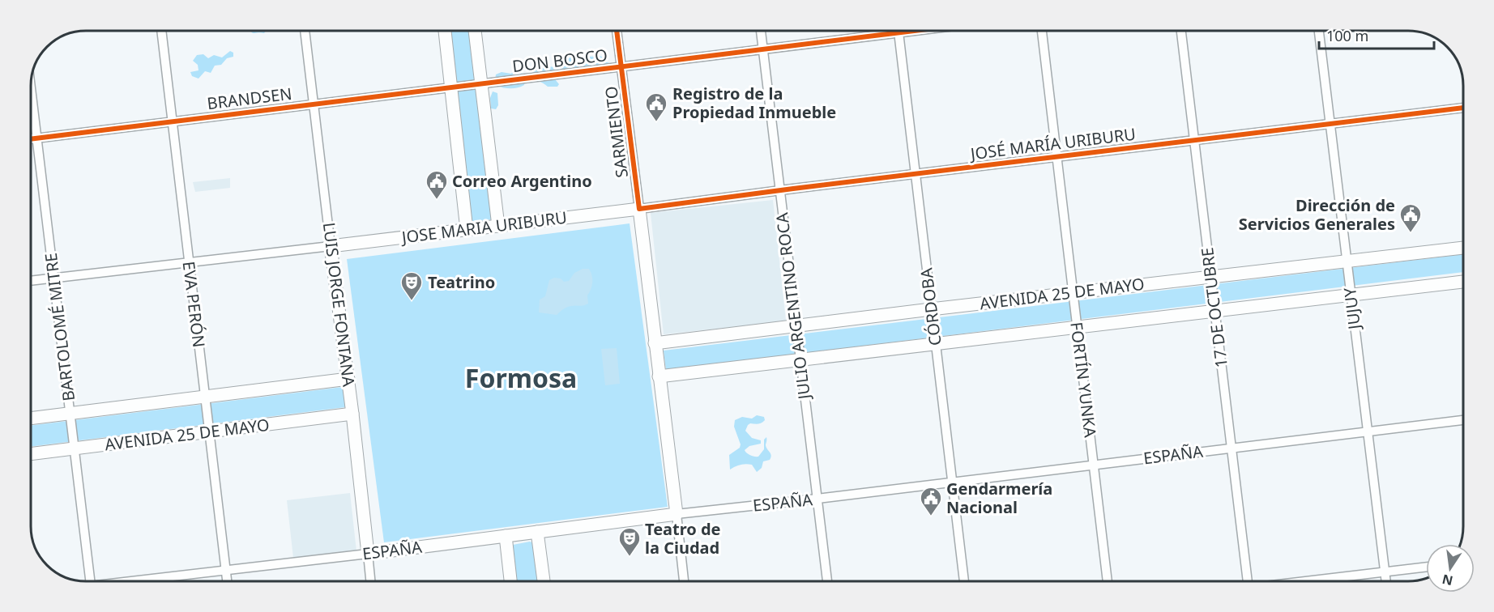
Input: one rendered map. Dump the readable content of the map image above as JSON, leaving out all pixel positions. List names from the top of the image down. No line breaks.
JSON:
{"streets":{"main road":["SARMIENTO","JOSE MARIA URIBURU","AVENIDA 25 DE MAYO","LUIS JORGE FONTANA","ESPAÑA"],"street":["DON BOSCO","BRANDSEN","JOSÉ MARÍA URIBURU","EVA PERÓN","JULIO ARGENTINO ROCA","CÓRDOBA","17 DE OCTUBRE","JUJUY","BARTOLOMÉ MITRE","FORTÍN YUNKA"]},"crossings":[["DON BOSCO","BRANDSEN"],["DON BOSCO","SARMIENTO"],["DON BOSCO","JULIO ARGENTINO ROCA"],["BRANDSEN","EVA PERÓN"],["BRANDSEN","LUIS JORGE FONTANA"],["BRANDSEN","BARTOLOMÉ MITRE"],["SARMIENTO","JOSÉ MARÍA URIBURU"],["SARMIENTO","JOSE MARIA URIBURU"],["SARMIENTO","AVENIDA 25 DE MAYO"],["SARMIENTO","ESPAÑA"],["JOSÉ MARÍA URIBURU","JOSE MARIA URIBURU"],["JOSÉ MARÍA URIBURU","JULIO ARGENTINO ROCA"],["JOSÉ MARÍA URIBURU","CÓRDOBA"],["JOSÉ MARÍA URIBURU","17 DE OCTUBRE"],["JOSÉ MARÍA URIBURU","JUJUY"],["JOSÉ MARÍA URIBURU","FORTÍN YUNKA"],["JOSE MARIA URIBURU","LUIS JORGE FONTANA"],["AVENIDA 25 DE MAYO","EVA PERÓN"],["AVENIDA 25 DE MAYO","LUIS JORGE FONTANA"],["AVENIDA 25 DE MAYO","JULIO ARGENTINO ROCA"],["AVENIDA 25 DE MAYO","CÓRDOBA"],["AVENIDA 25 DE MAYO","17 DE OCTUBRE"],["AVENIDA 25 DE MAYO","JUJUY"],["AVENIDA 25 DE MAYO","BARTOLOMÉ MITRE"],["AVENIDA 25 DE MAYO","FORTÍN YUNKA"],["EVA PERÓN","ESPAÑA"],["LUIS JORGE FONTANA","ESPAÑA"],["JULIO ARGENTINO ROCA","ESPAÑA"],["CÓRDOBA","ESPAÑA"],["17 DE OCTUBRE","ESPAÑA"],["JUJUY","ESPAÑA"],["FORTÍN YUNKA","ESPAÑA"]],"districts":["Formosa"],"places":{"public building":["Registro de la Propiedad Inmueble","Correo Argentino","Dirección de Servicios Generales","Gendarmería Nacional"],"theatre":["Teatrino","Teatro de la Ciudad"]},"scale_bar":"100 m","north":"bottom"}
